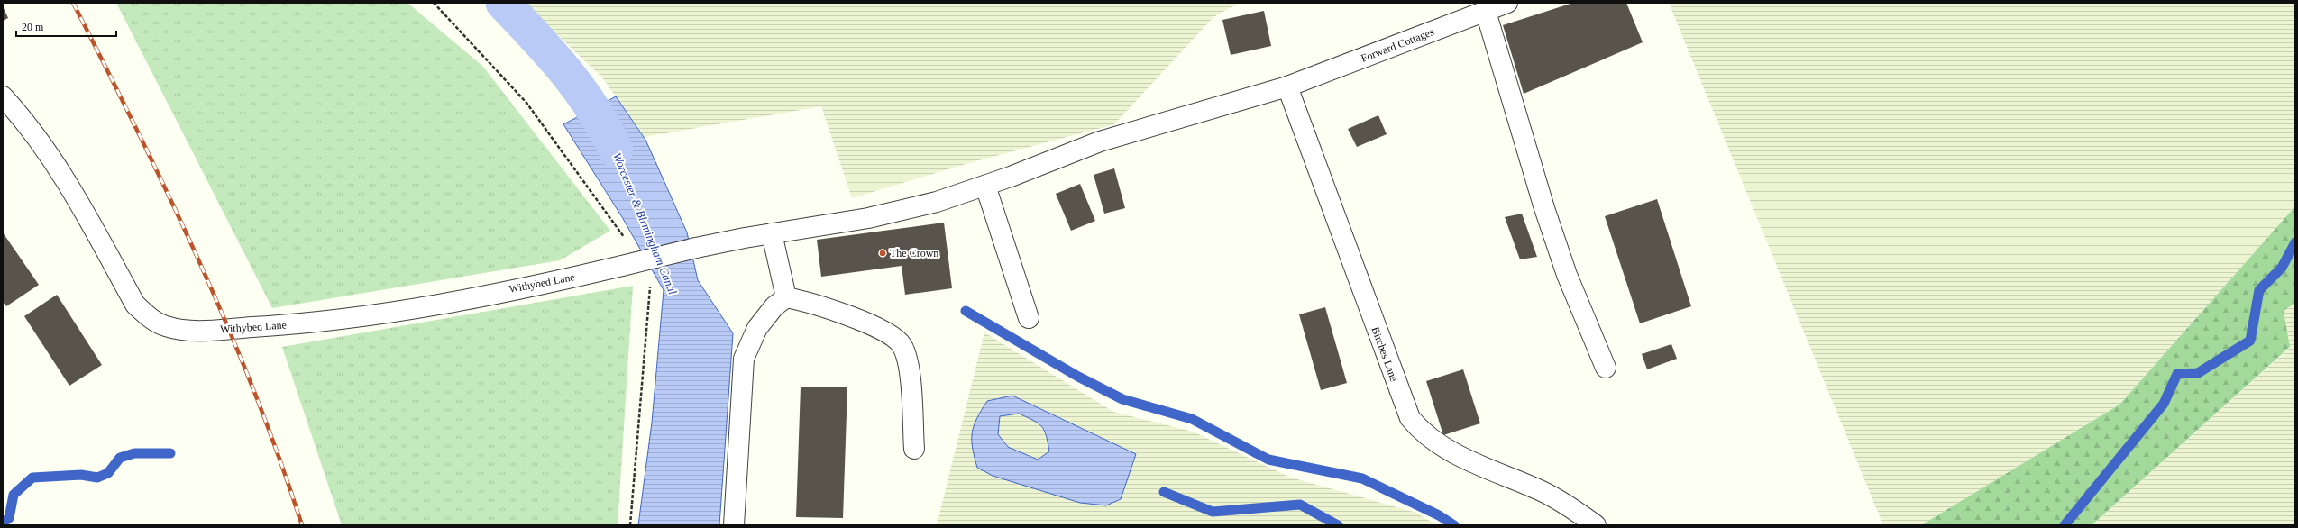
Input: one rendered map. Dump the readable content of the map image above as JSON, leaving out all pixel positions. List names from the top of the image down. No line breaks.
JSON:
{"streets":{"street":["Forward Cottages","Withybed Lane","Birches Lane"]},"crossings":[["Forward Cottages","Withybed Lane"],["Forward Cottages","Birches Lane"]],"water":["Worcester & Birmingham Canal"],"places":["The Crown"],"scale_bar":"20 m"}
